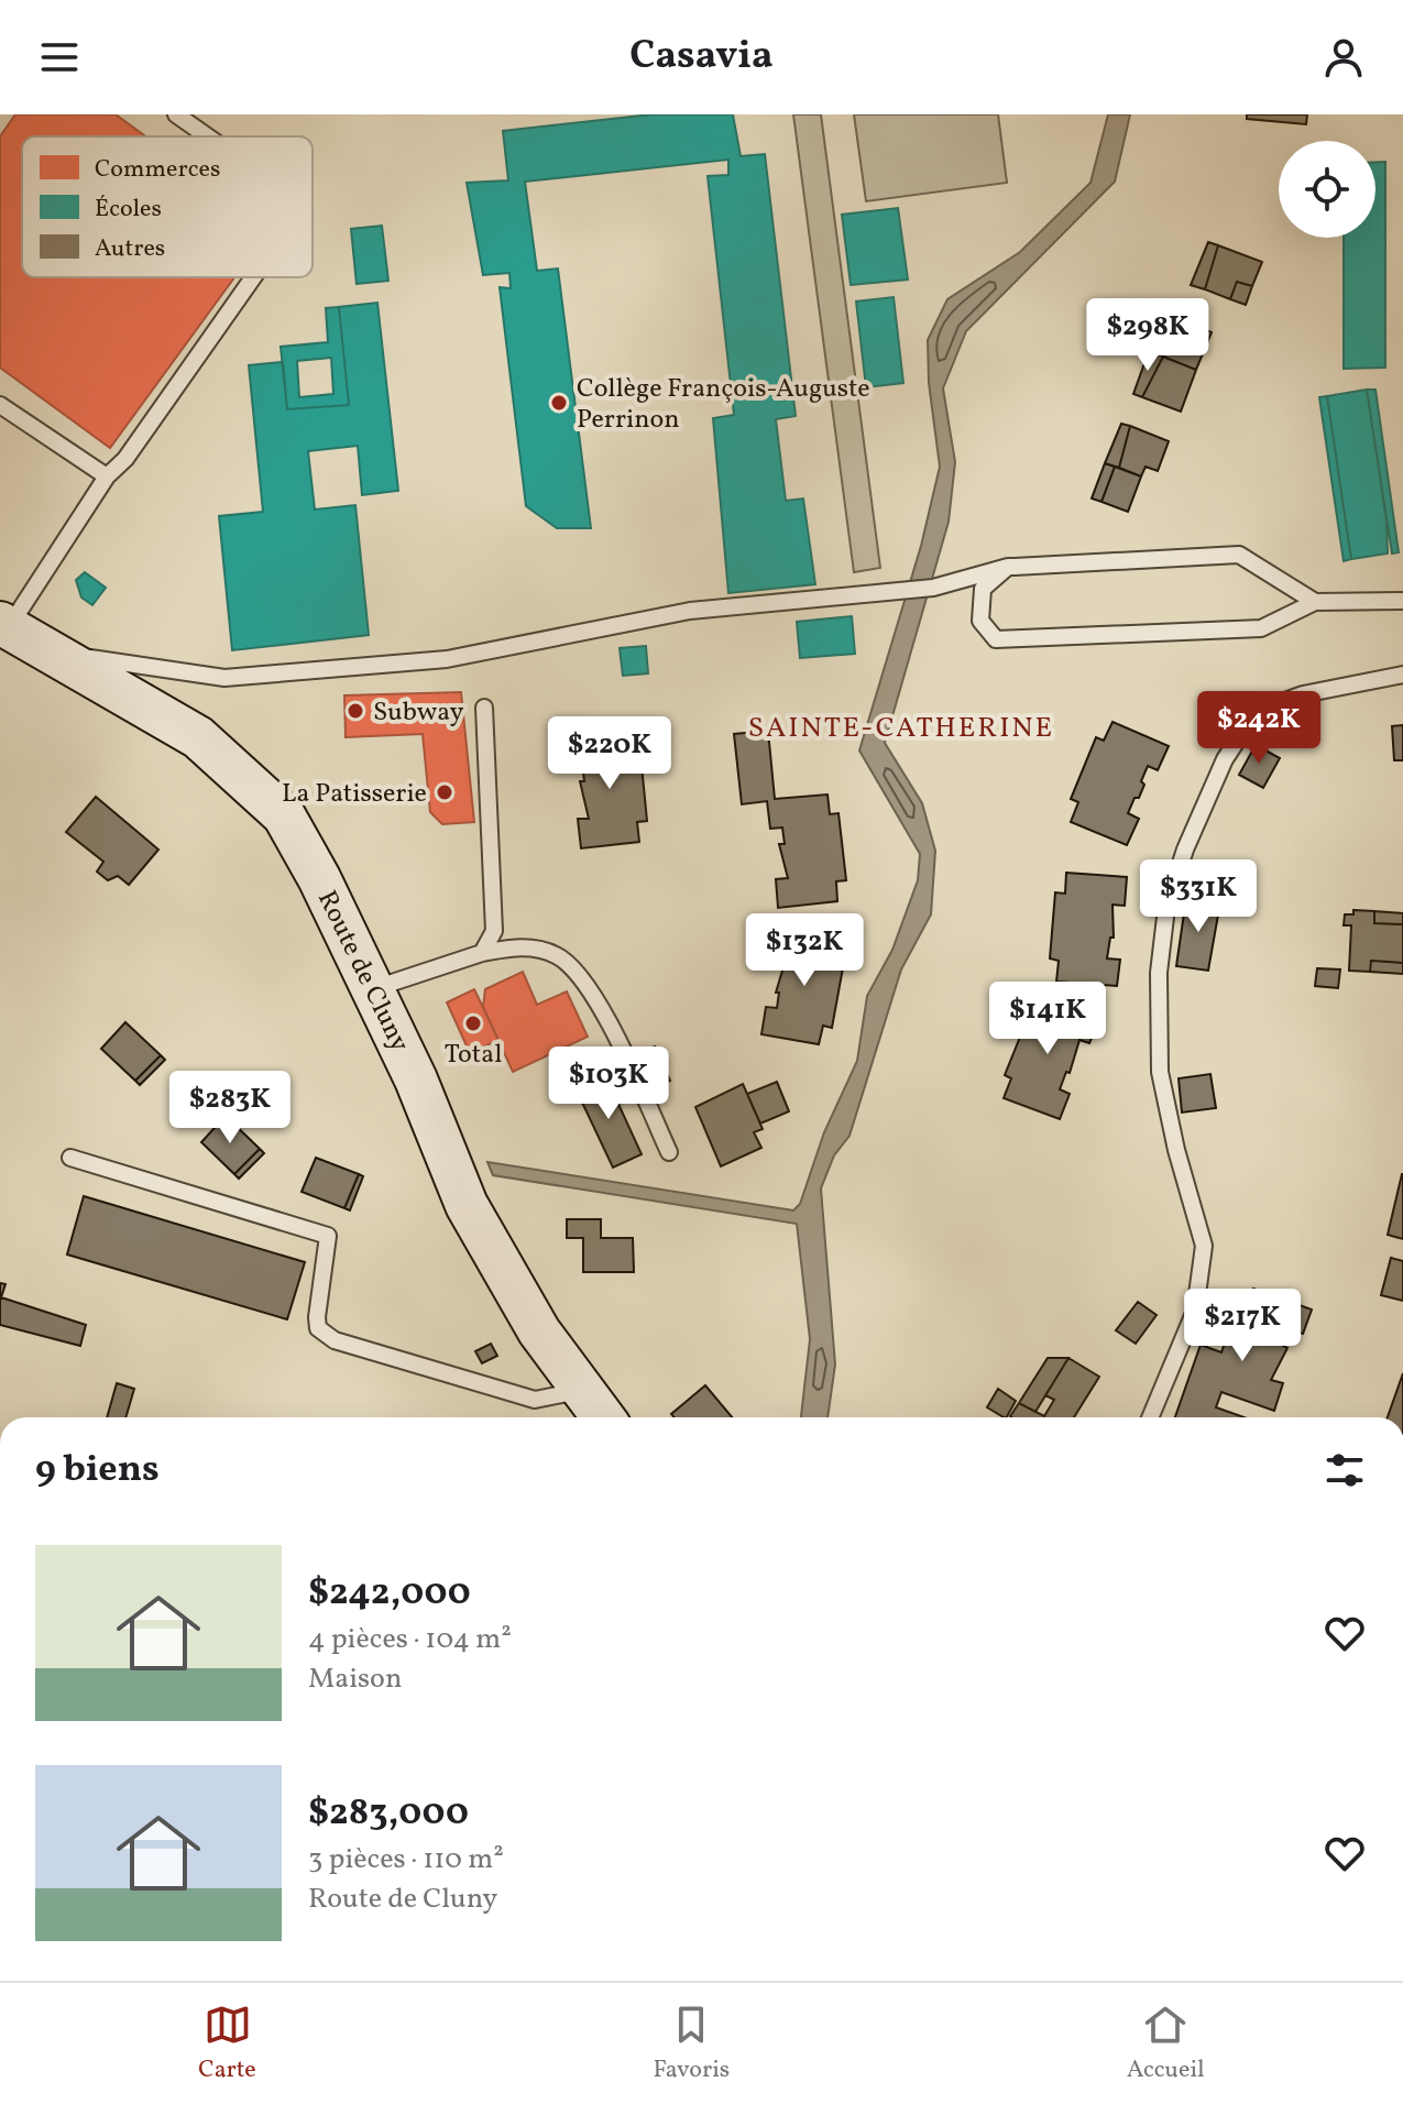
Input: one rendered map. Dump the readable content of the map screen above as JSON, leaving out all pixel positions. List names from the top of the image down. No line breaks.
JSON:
{"streets":{"main road":["Route de Cluny"]},"districts":["SAINTE-CATHERINE"],"places":["Collège François-Auguste Perrinon","Subway","La Patisserie","Total"],"legend":["Commerces","Écoles","Autres"],"page":{"header":"Casavia","price":["$298K","$242K","$220K","$331K","$132K","$141K","$103K","$283K","$217K"],"heading":"9 biens","list":[{"name":"$242,000","note":"4 pièces · 104 m² · Maison"},{"name":"$283,000","note":"3 pièces · 110 m² · Route de Cluny"}],"tabs":["Carte","Favoris","Accueil"]}}
